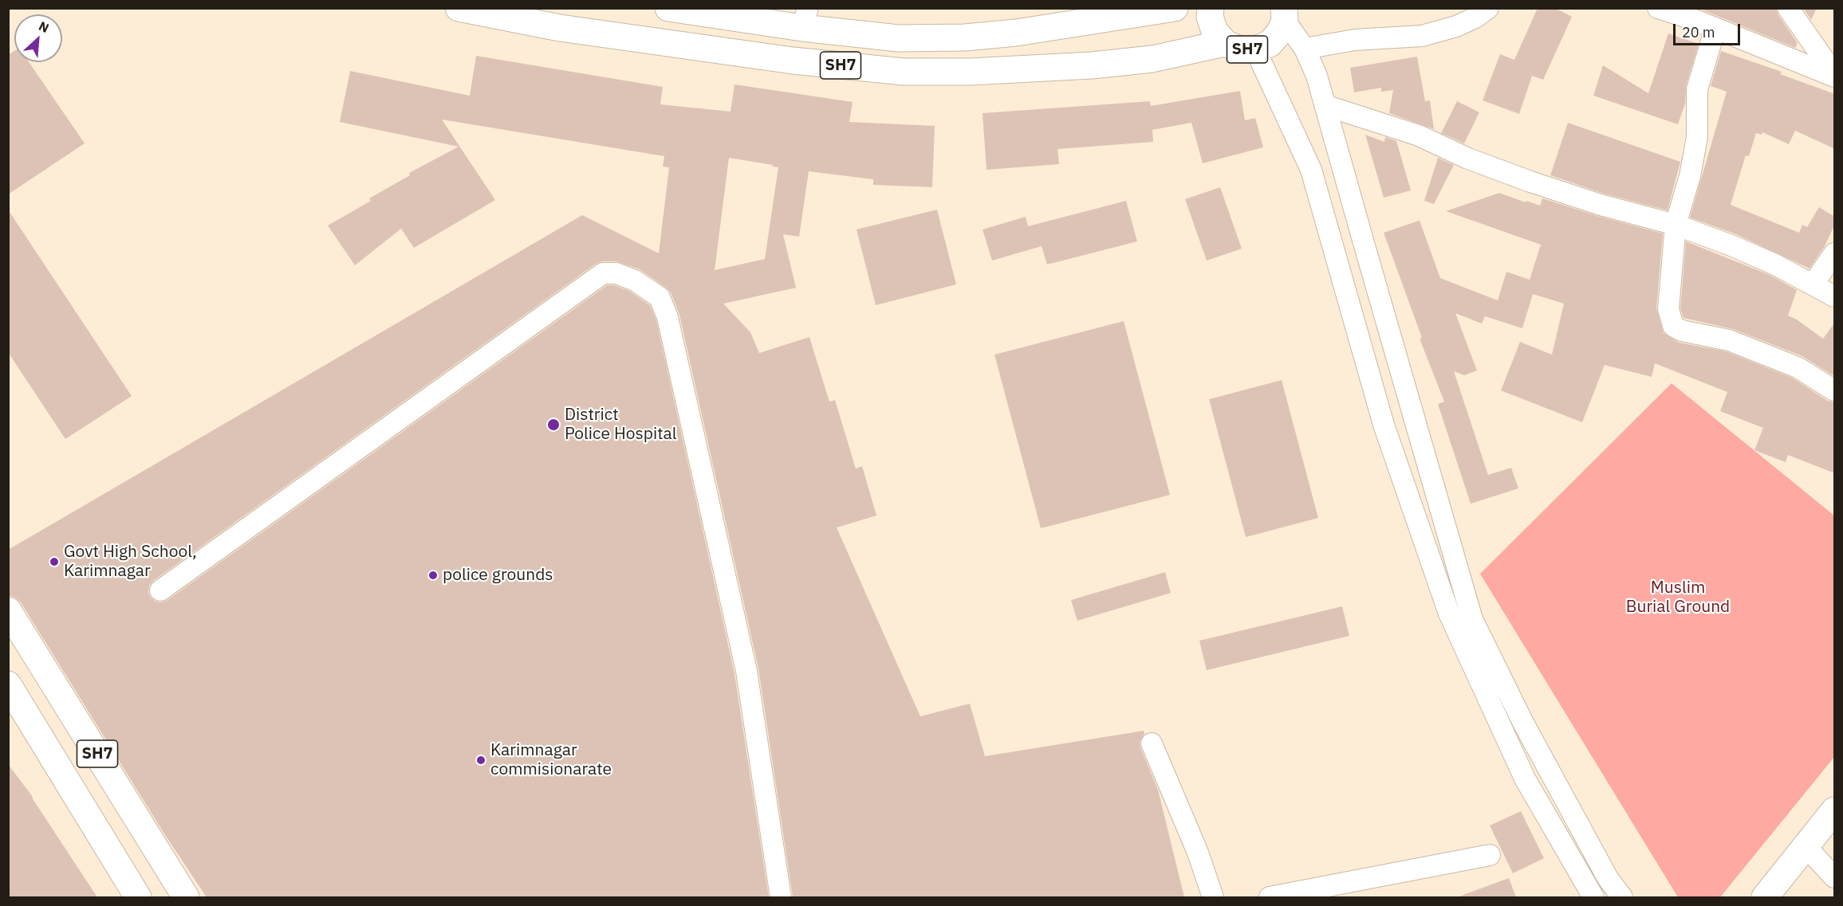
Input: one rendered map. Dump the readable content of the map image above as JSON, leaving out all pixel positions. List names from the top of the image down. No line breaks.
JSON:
{"streets":{"main road":["SH7"]},"parks":["Muslim Burial Ground"],"places":["District Police Hospital","Govt High School, Karimnagar","police grounds","Karimnagar commisionarate"],"scale_bar":"20 m","north":"top right"}
